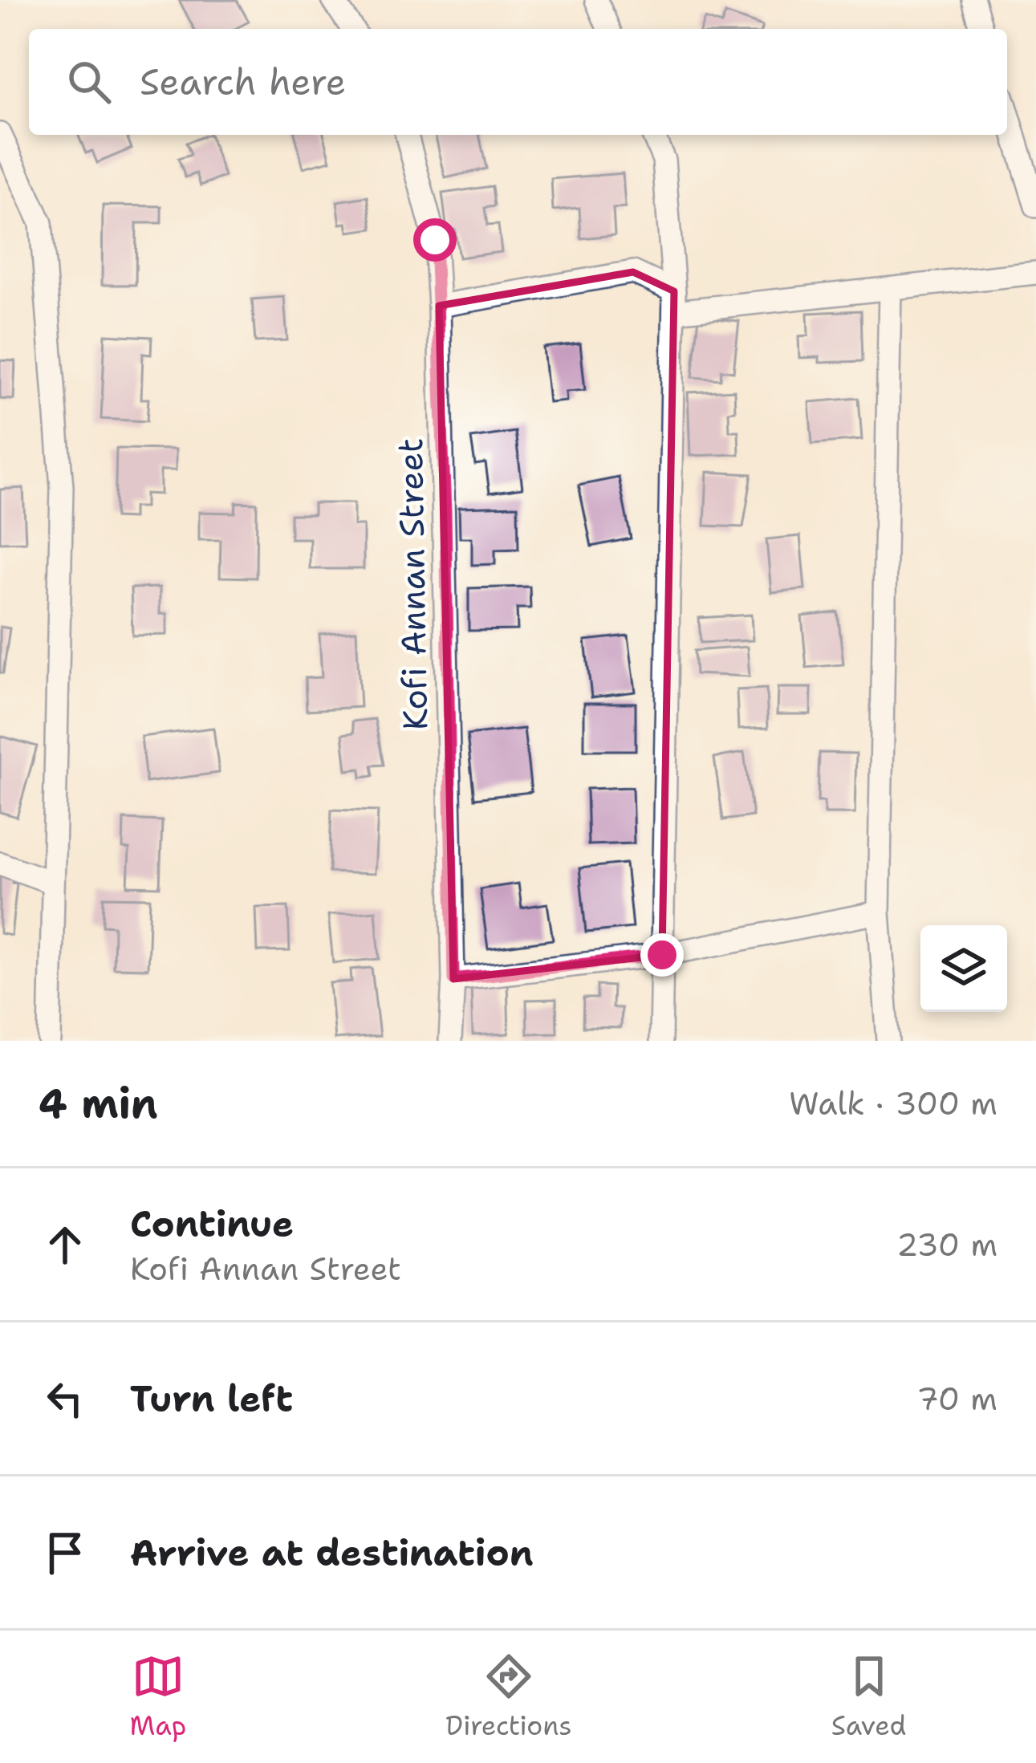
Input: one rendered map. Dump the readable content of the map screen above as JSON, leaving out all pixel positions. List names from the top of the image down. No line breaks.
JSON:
{"streets":{"street":["Kofi Annan Street"]},"page":{"search":"Search here","heading":["4 min","Walk · 300 m"],"list":[["Continue","Kofi Annan Street","230 m"],["Turn left","70 m"],"Arrive at destination"],"nav":["Map","Directions","Saved"]}}
